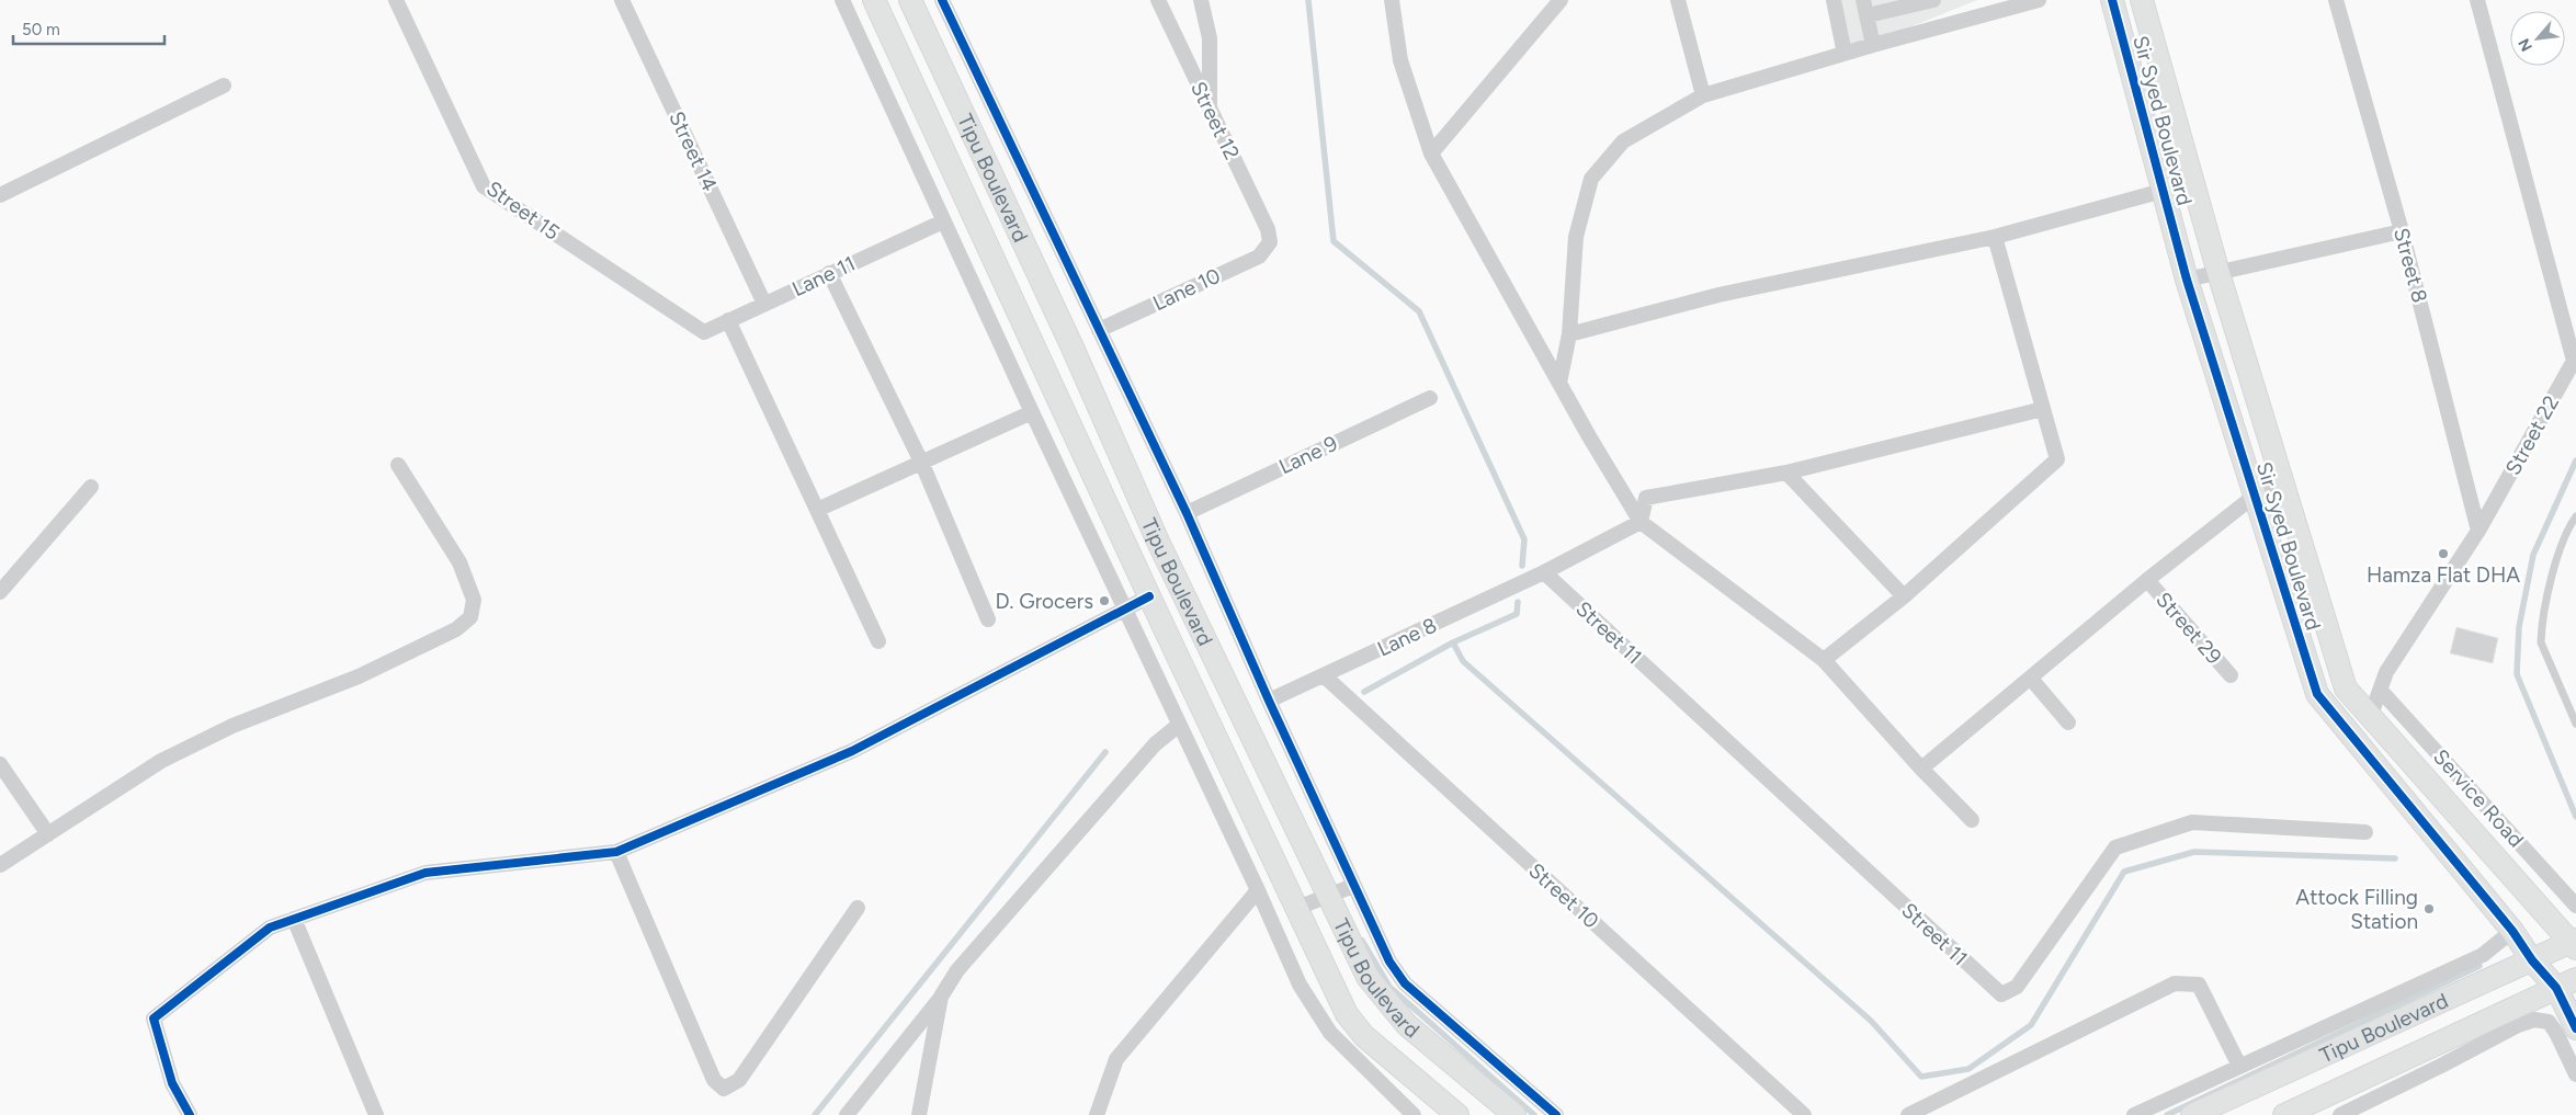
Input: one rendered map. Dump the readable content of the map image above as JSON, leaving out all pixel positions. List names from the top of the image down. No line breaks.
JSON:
{"streets":{"street":["Street 12","Sir Syed Boulevard","Street 14","Tipu Boulevard","Street 15","Street 8","Lane 11","Lane 10","Street 22","Lane 9","Street 29","Street 11","Lane 8","Service Road","Street 10"]},"crossings":[["Street 12","Lane 10"],["Sir Syed Boulevard","Tipu Boulevard"],["Sir Syed Boulevard","Street 22"],["Street 14","Lane 11"],["Street 15","Lane 11"],["Street 8","Street 22"],["Street 22","Service Road"],["Street 11","Lane 8"],["Lane 8","Street 10"]],"places":["Hamza Flat DHA","D. Grocers","Attock Filling Station"],"scale_bar":"50 m","north":"bottom left"}
